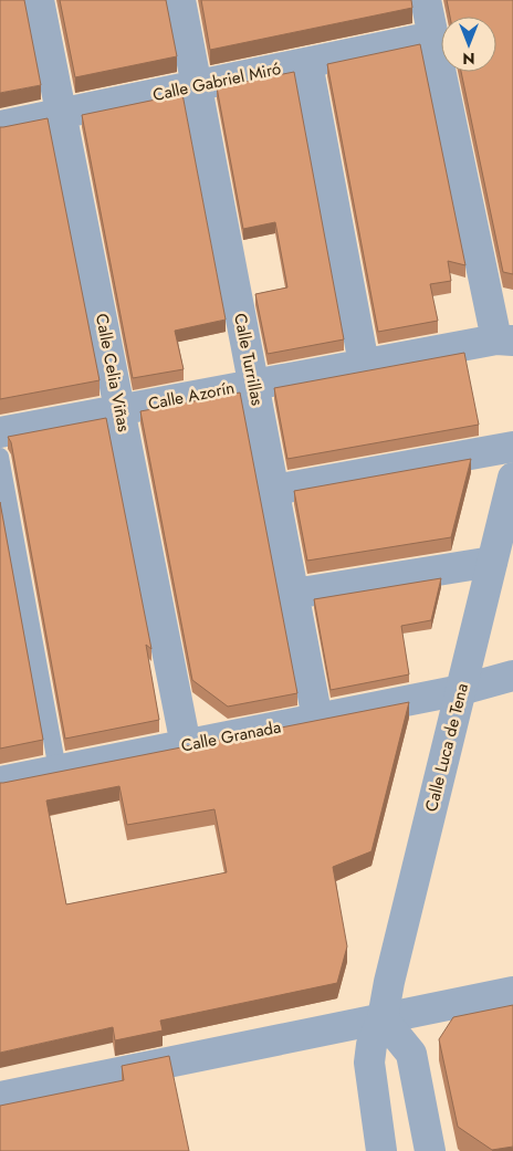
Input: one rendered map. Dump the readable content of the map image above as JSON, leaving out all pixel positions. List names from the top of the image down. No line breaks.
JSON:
{"streets":{"street":["Calle Gabriel Miró","Calle Turrillas","Calle Celia Viñas","Calle Azorín","Calle Granada","Calle Luca de Tena"]},"crossings":[["Calle Gabriel Miró","Calle Turrillas"],["Calle Gabriel Miró","Calle Celia Viñas"],["Calle Turrillas","Calle Azorín"],["Calle Turrillas","Calle Granada"],["Calle Celia Viñas","Calle Azorín"],["Calle Celia Viñas","Calle Granada"],["Calle Granada","Calle Luca de Tena"]],"north":"bottom"}
